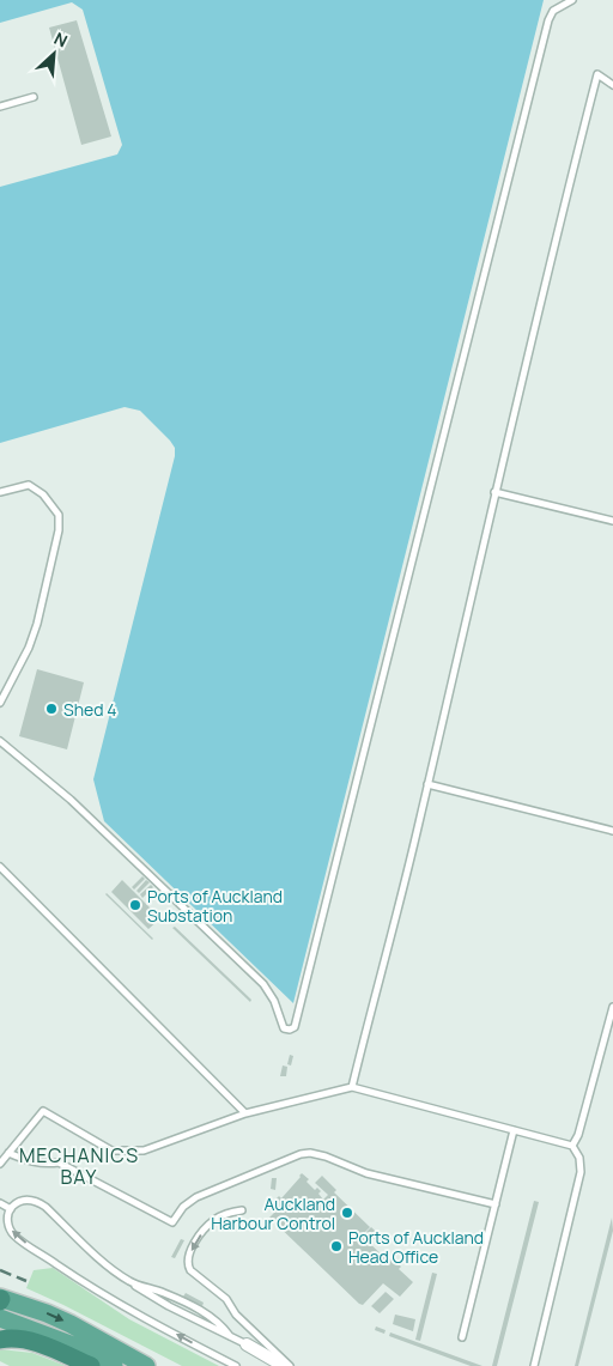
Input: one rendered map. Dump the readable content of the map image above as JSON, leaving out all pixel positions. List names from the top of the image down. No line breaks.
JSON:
{"districts":["MECHANICS BAY"],"places":["Shed 4","Ports of Auckland Substation","Auckland Harbour Control","Ports of Auckland Head Office"],"north":"top right"}
